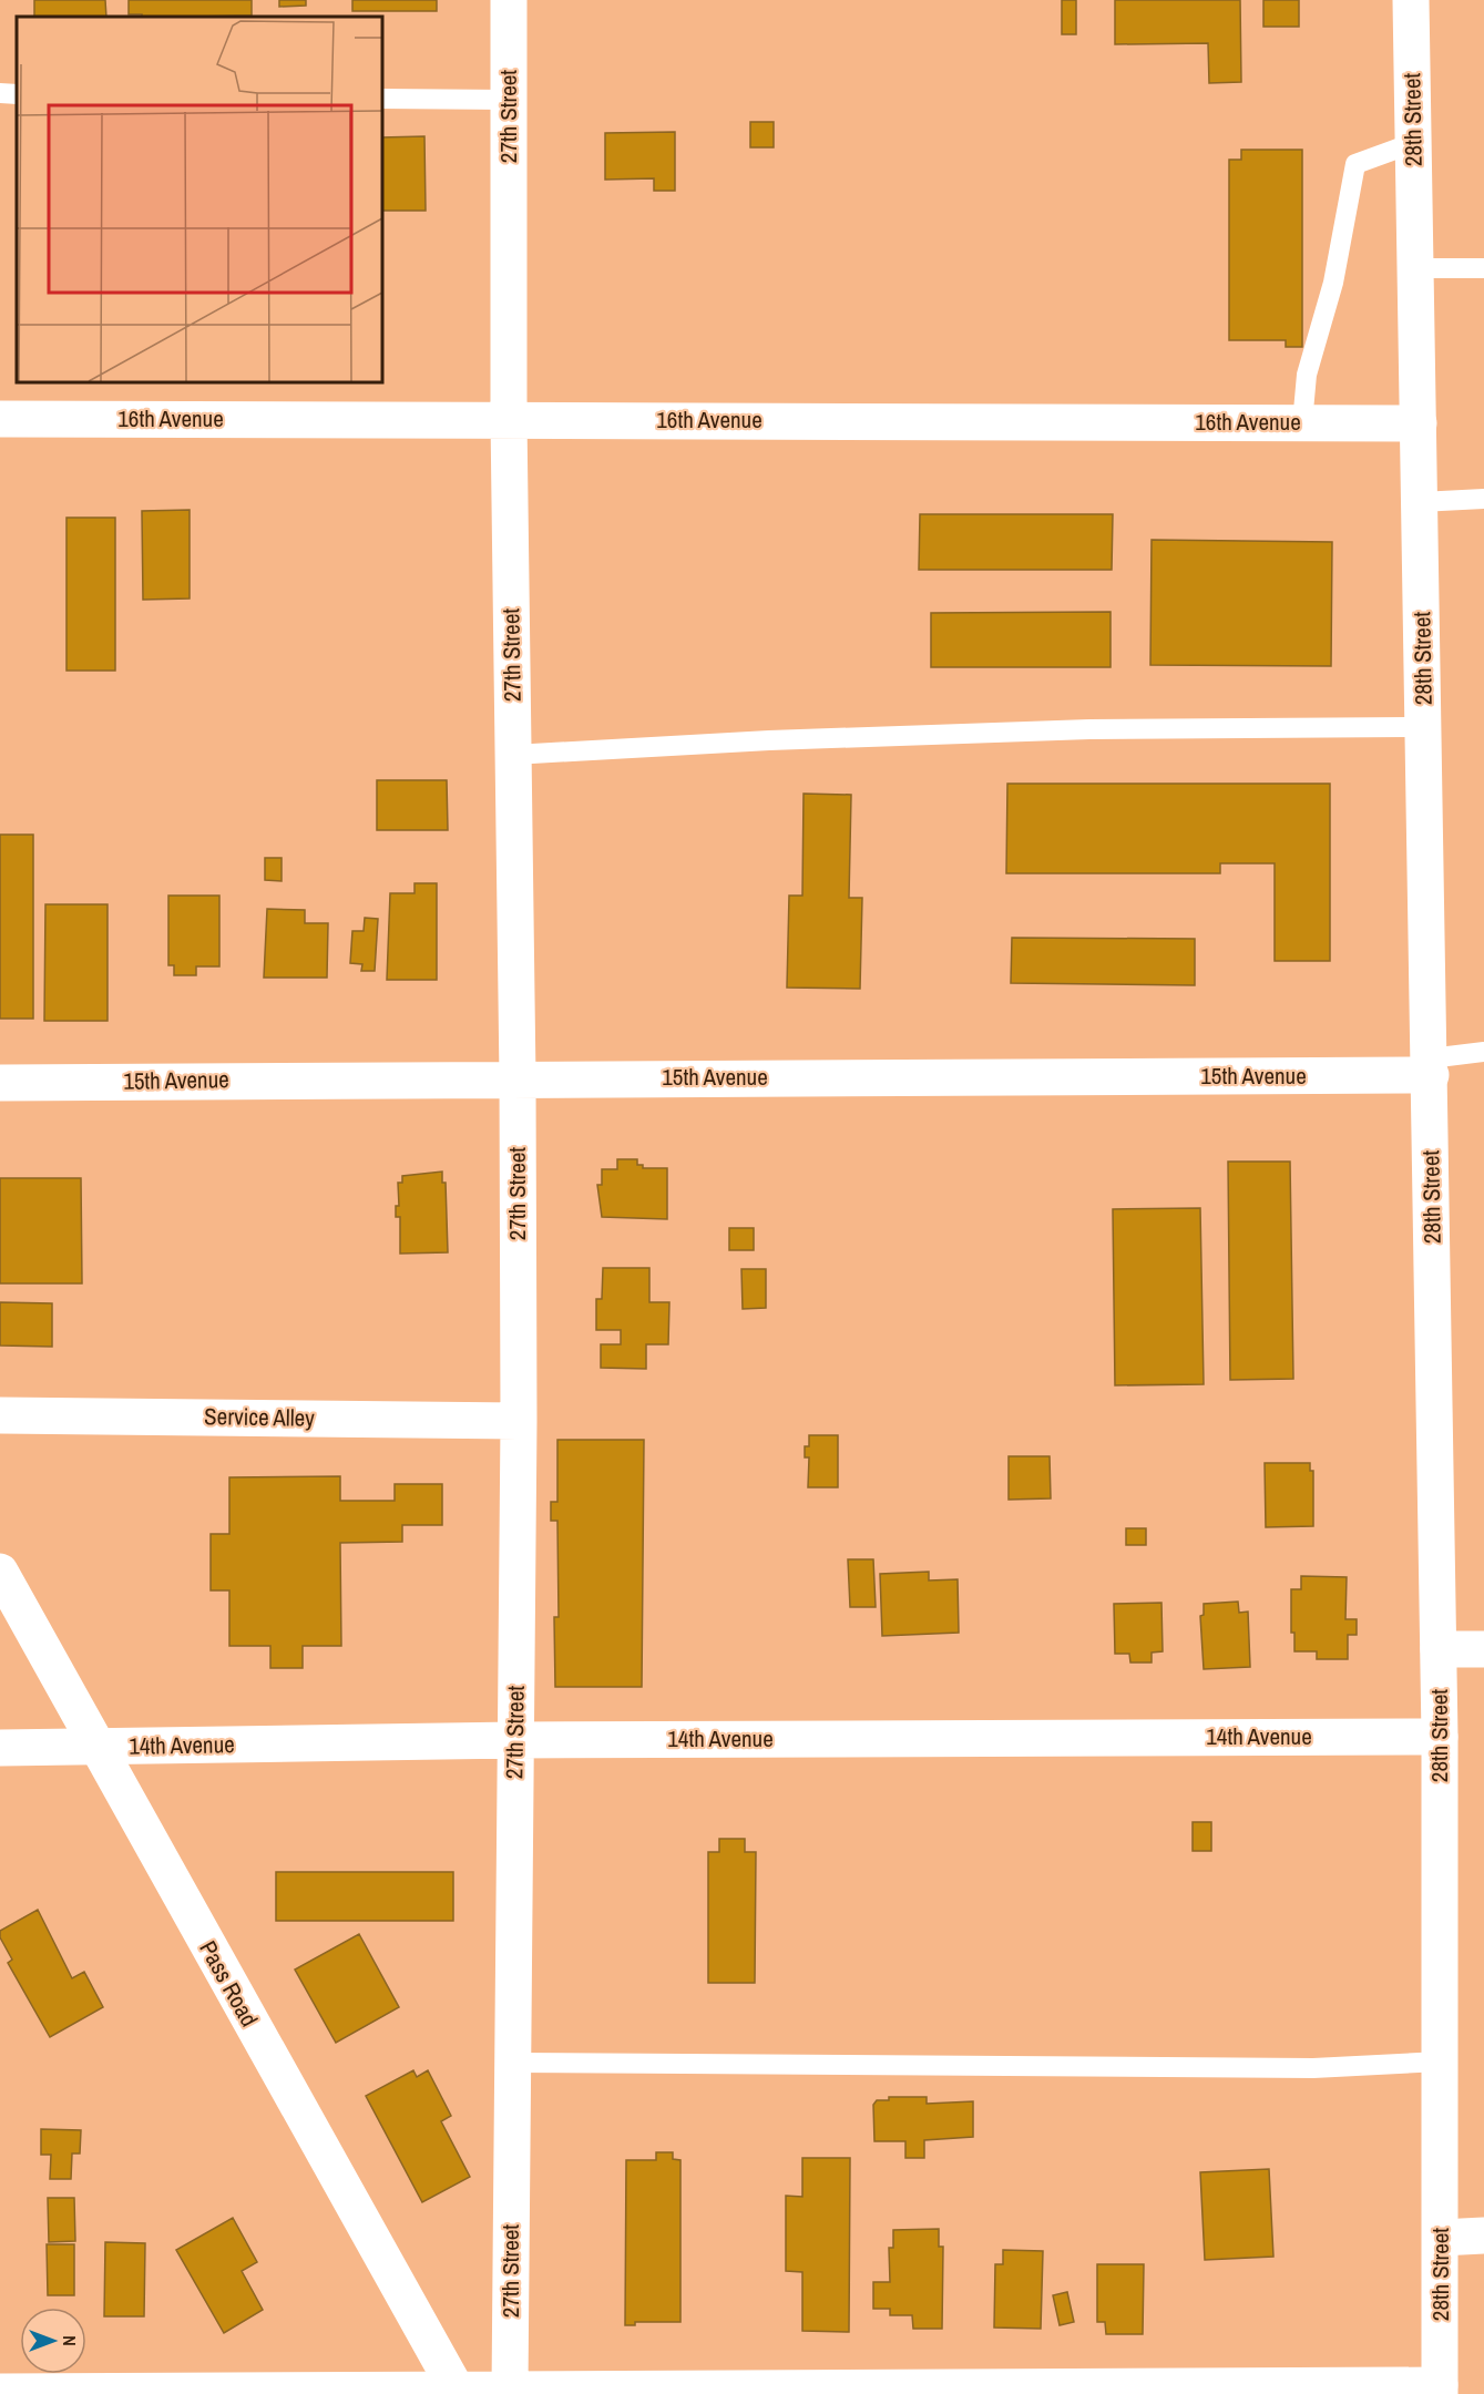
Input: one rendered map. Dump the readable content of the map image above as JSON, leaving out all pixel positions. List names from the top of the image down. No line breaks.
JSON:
{"streets":{"street":["27th Street","28th Street","16th Avenue","15th Avenue","Service Alley","14th Avenue","Pass Road"]},"crossings":[["27th Street","16th Avenue"],["27th Street","15th Avenue"],["27th Street","Service Alley"],["27th Street","14th Avenue"],["28th Street","16th Avenue"],["28th Street","15th Avenue"],["28th Street","14th Avenue"],["14th Avenue","Pass Road"]],"north":"right"}
